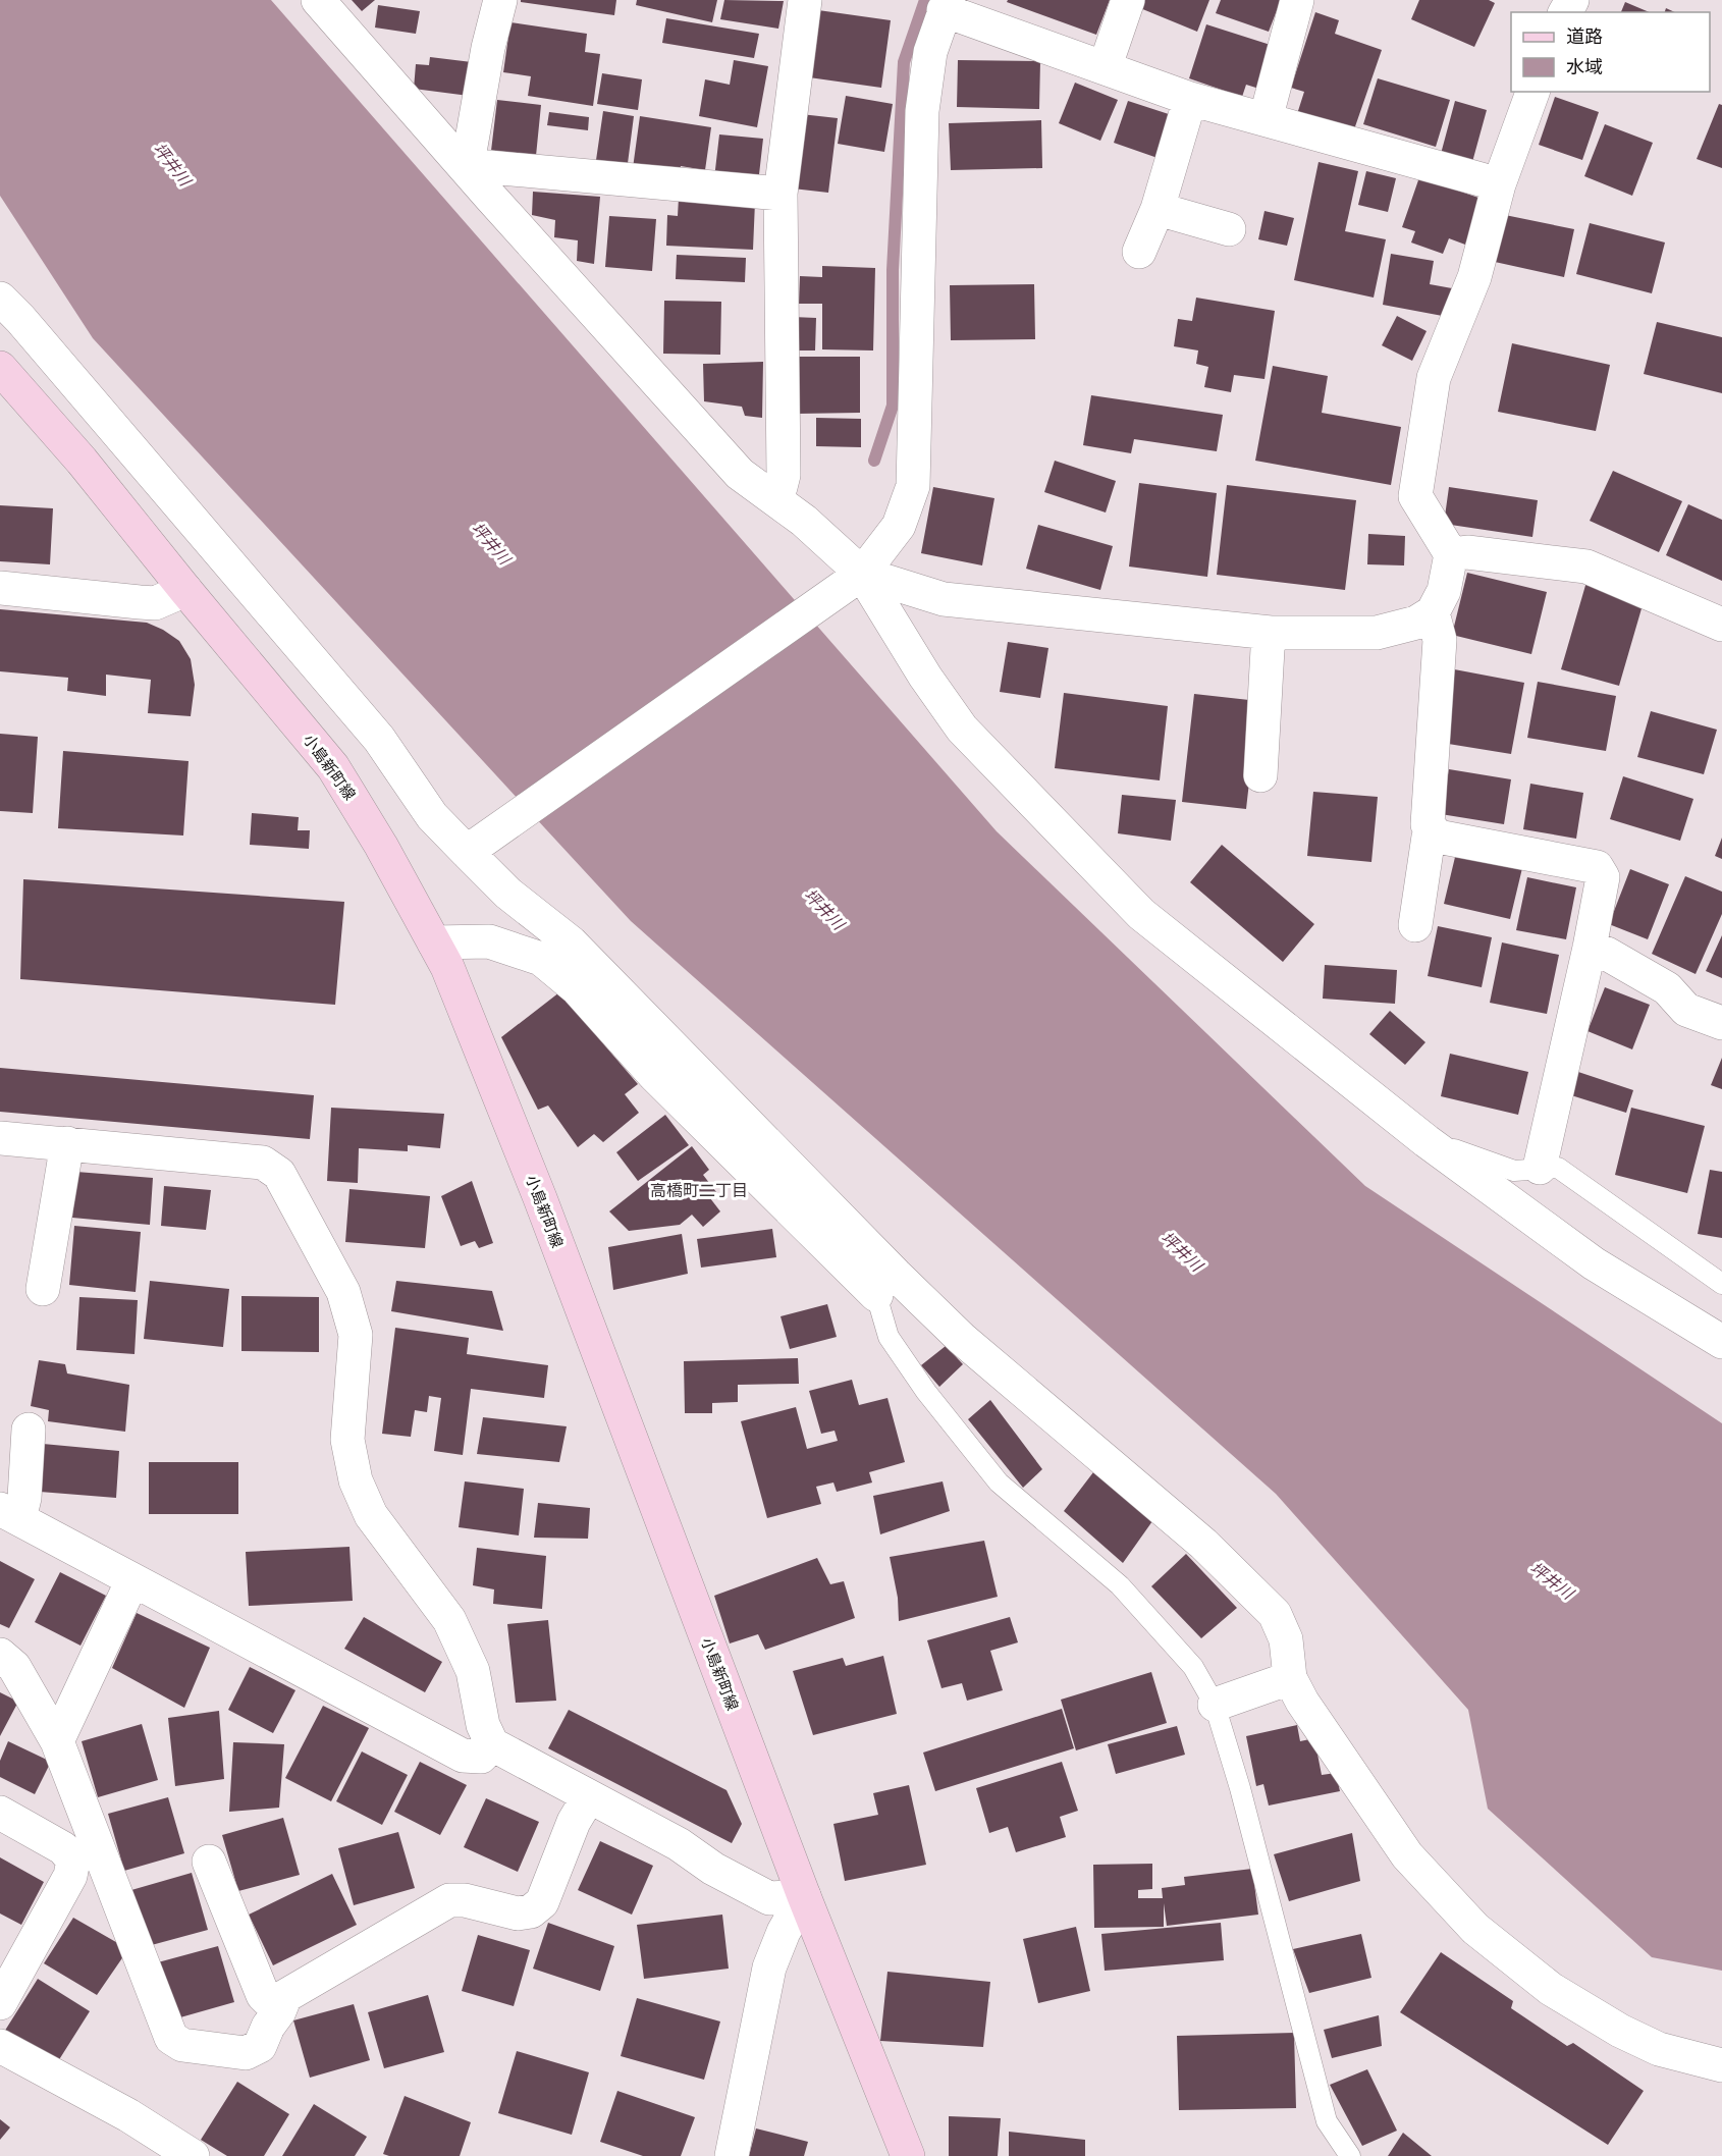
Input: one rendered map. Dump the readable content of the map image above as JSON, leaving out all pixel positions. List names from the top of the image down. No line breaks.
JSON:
{"streets":{"main road":["小島新町線"]},"districts":["高橋町二丁目"],"water":["坪井川"],"legend":["道路","水域"]}
